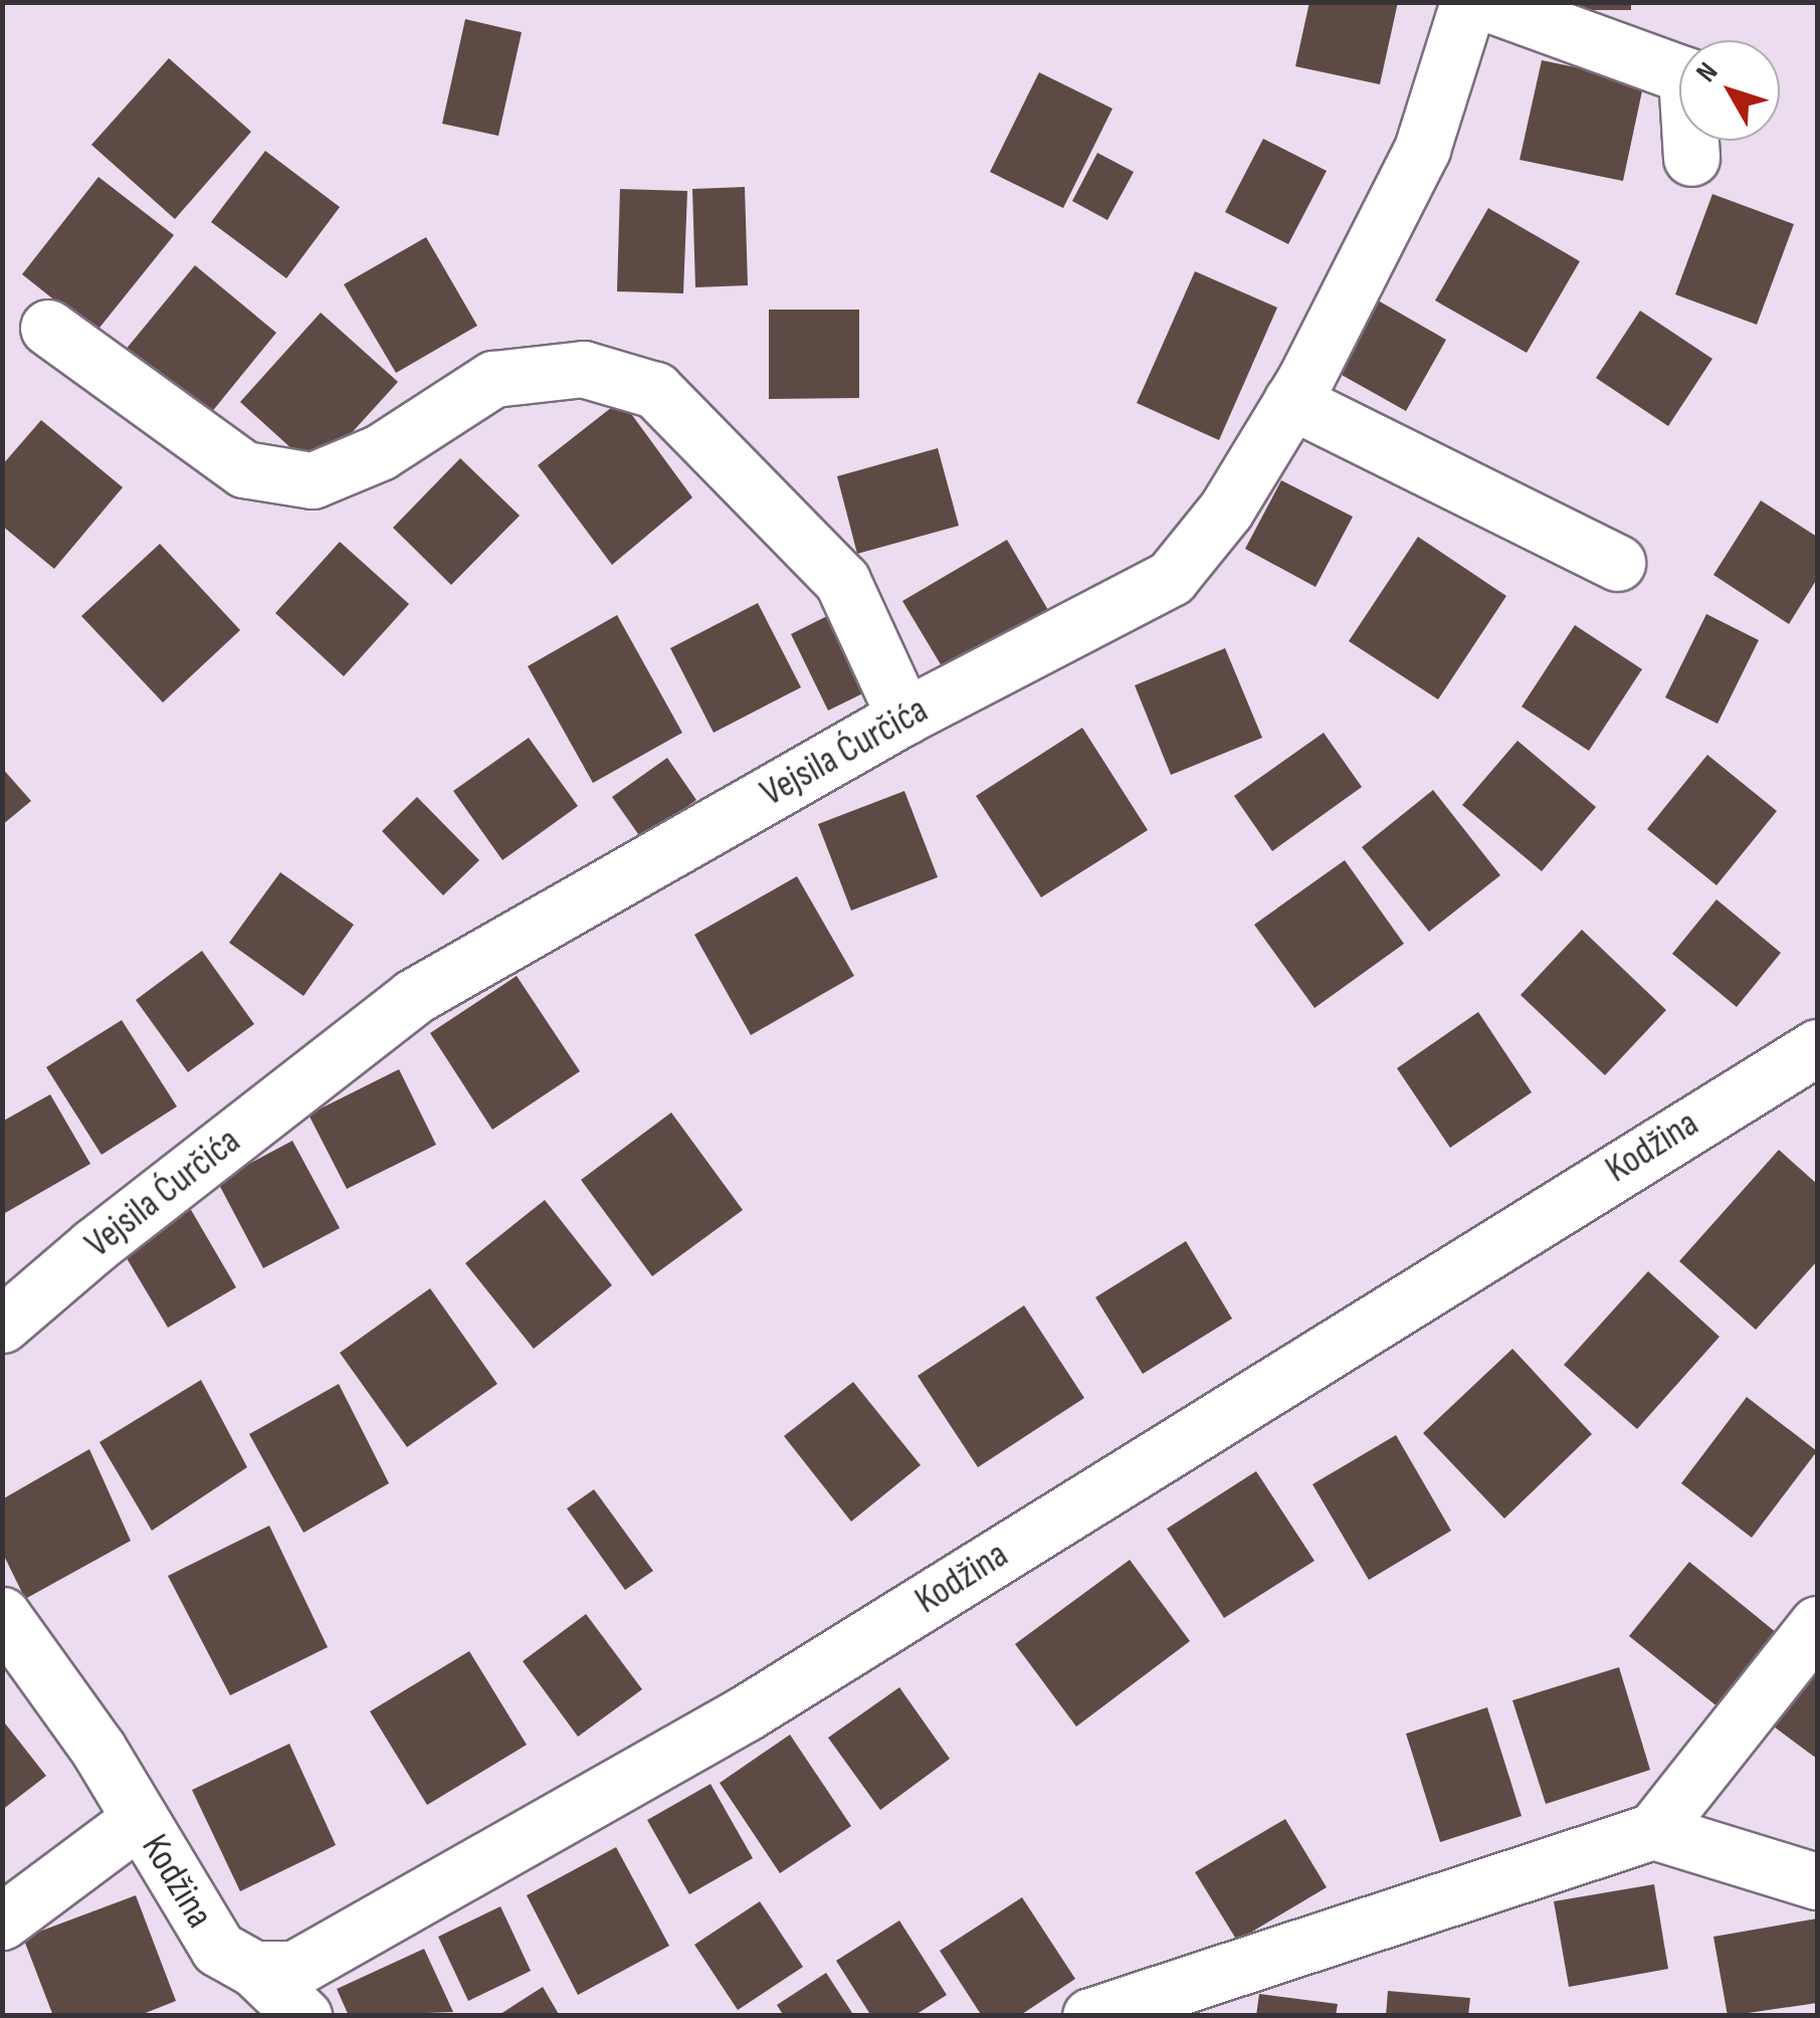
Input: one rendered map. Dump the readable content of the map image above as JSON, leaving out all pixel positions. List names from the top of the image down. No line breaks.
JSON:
{"streets":{"street":["Vejsila Ćurčića","Kodžina"]},"north":"top left"}
